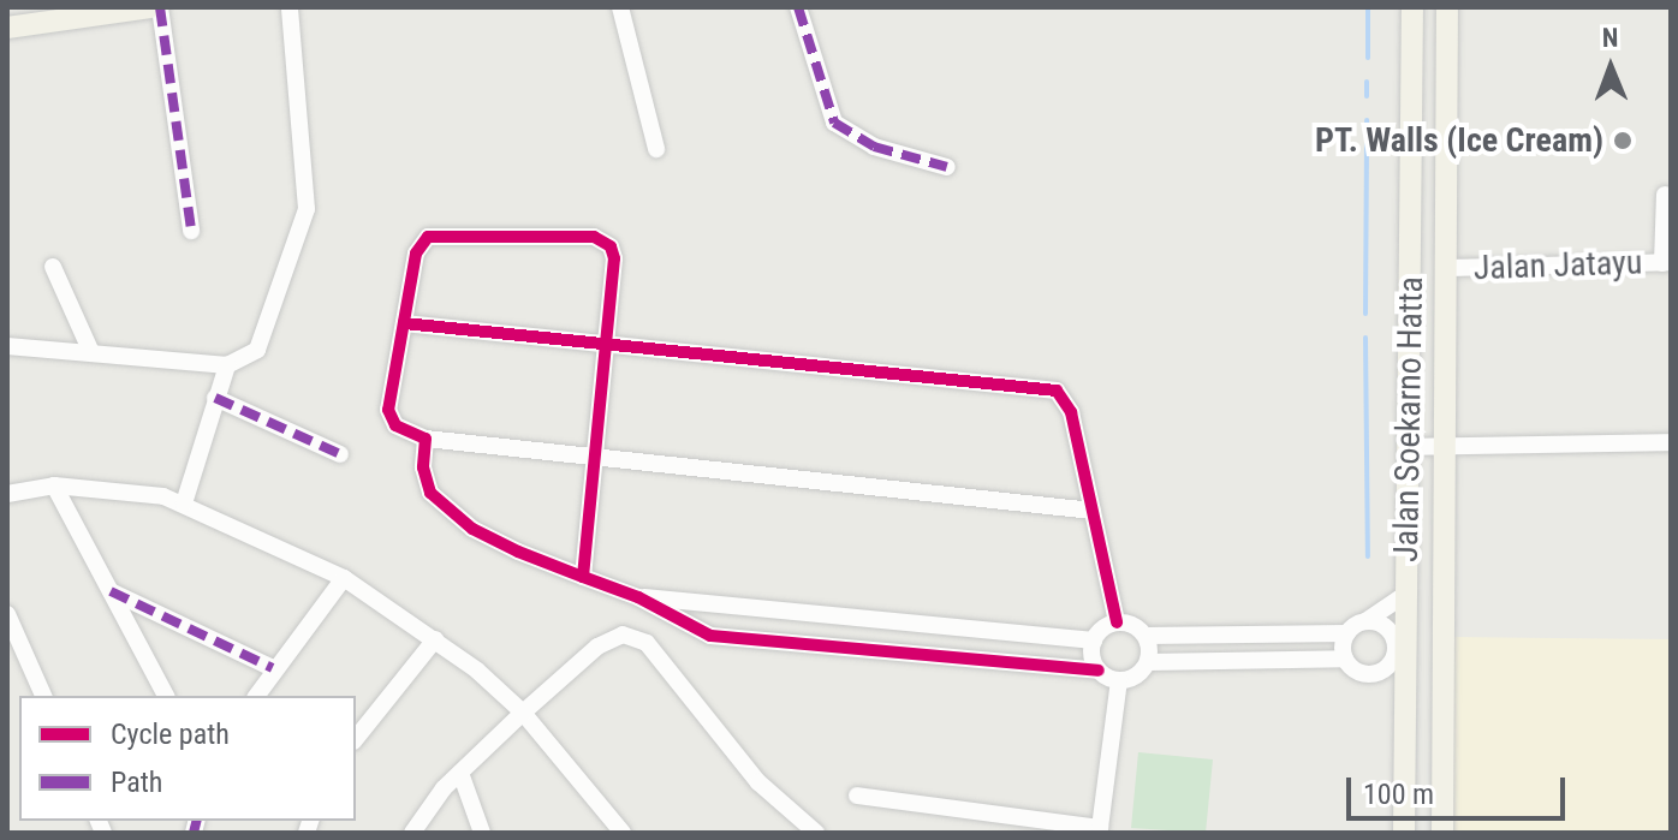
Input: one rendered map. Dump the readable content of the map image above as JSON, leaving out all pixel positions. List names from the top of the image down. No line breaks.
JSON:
{"streets":{"main road":["Jalan Soekarno Hatta"],"street":["Jalan Jatayu"]},"crossings":[["Jalan Jatayu","Jalan Soekarno Hatta"]],"places":["PT. Walls (Ice Cream)"],"legend":["Cycle path","Path"],"scale_bar":"100 m","north":"top"}
